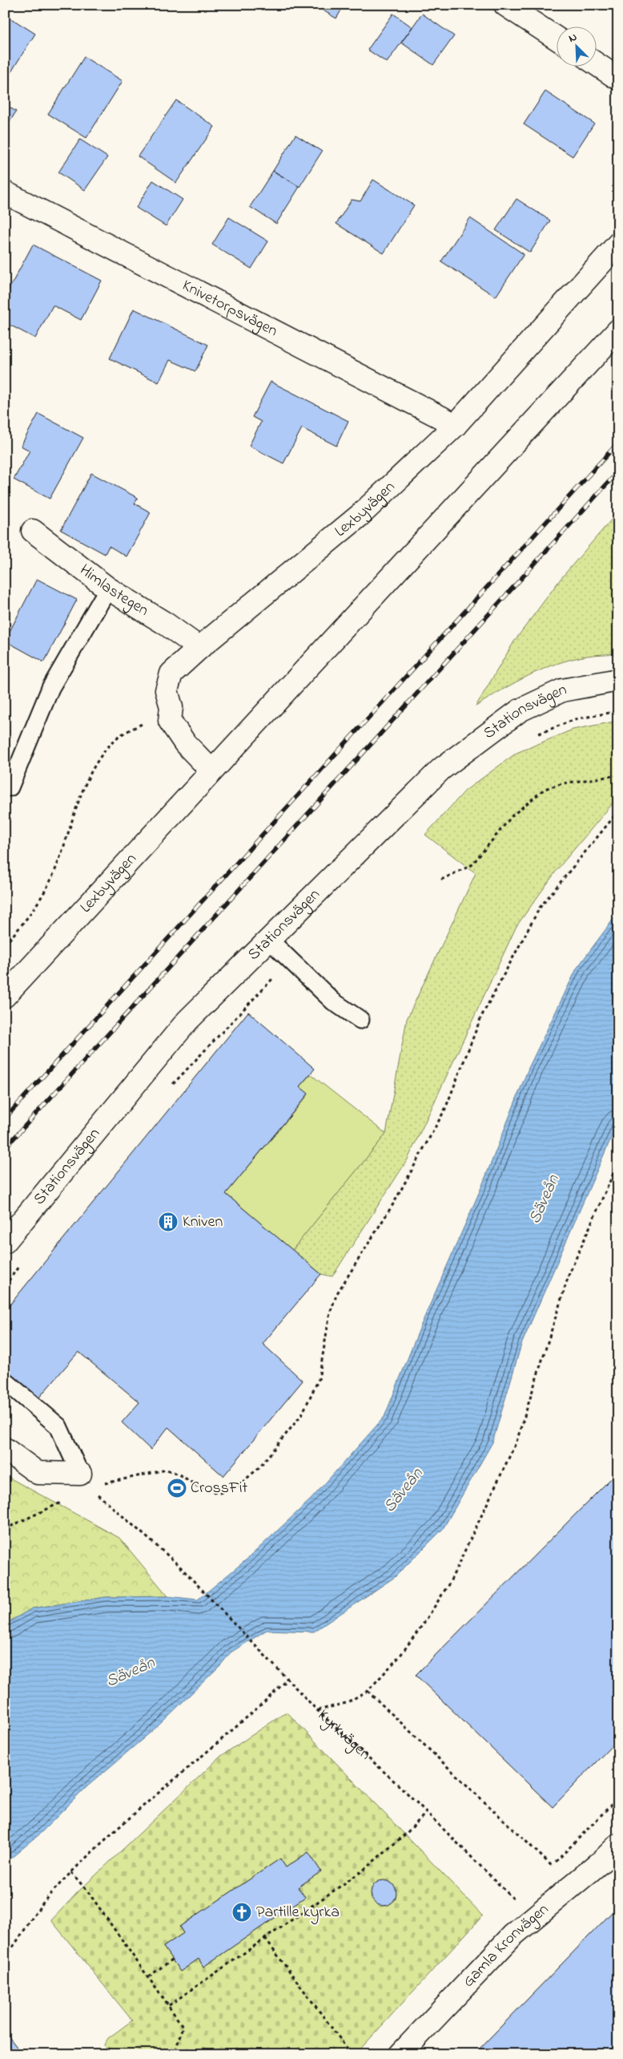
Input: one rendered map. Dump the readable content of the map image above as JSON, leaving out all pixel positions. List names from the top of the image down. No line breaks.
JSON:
{"streets":{"street":["Knivetorpsvägen","Lexbyvägen","Himlastegen","Stationsvägen","Gamla Kronvägen"],"path":["Kyrkvägen"]},"crossings":[["Knivetorpsvägen","Lexbyvägen"],["Lexbyvägen","Himlastegen"]],"water":["Säveån"],"places":{"building":["Kniven"],"sports":["CrossFit"],"church":["Partille kyrka"]},"north":"top left"}
